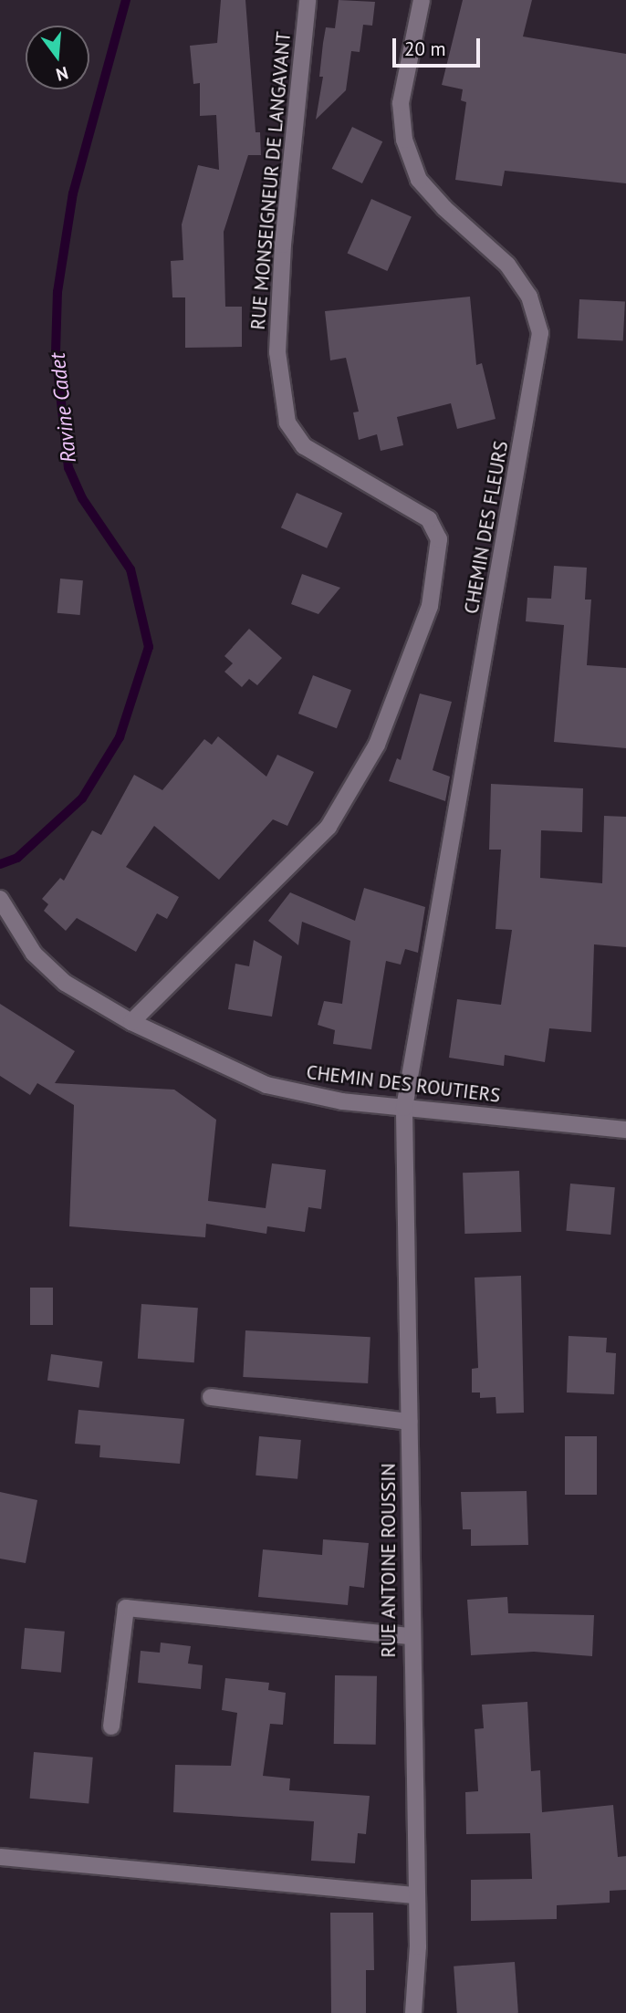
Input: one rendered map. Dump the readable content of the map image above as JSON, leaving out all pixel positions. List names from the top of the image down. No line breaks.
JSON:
{"streets":{"street":["RUE MONSEIGNEUR DE LANGAVANT","CHEMIN DES FLEURS","CHEMIN DES ROUTIERS","RUE ANTOINE ROUSSIN"]},"crossings":[["RUE MONSEIGNEUR DE LANGAVANT","CHEMIN DES ROUTIERS"],["CHEMIN DES FLEURS","CHEMIN DES ROUTIERS"],["CHEMIN DES FLEURS","RUE ANTOINE ROUSSIN"],["CHEMIN DES ROUTIERS","RUE ANTOINE ROUSSIN"]],"water":["Ravine Cadet"],"scale_bar":"20 m","north":"bottom"}
